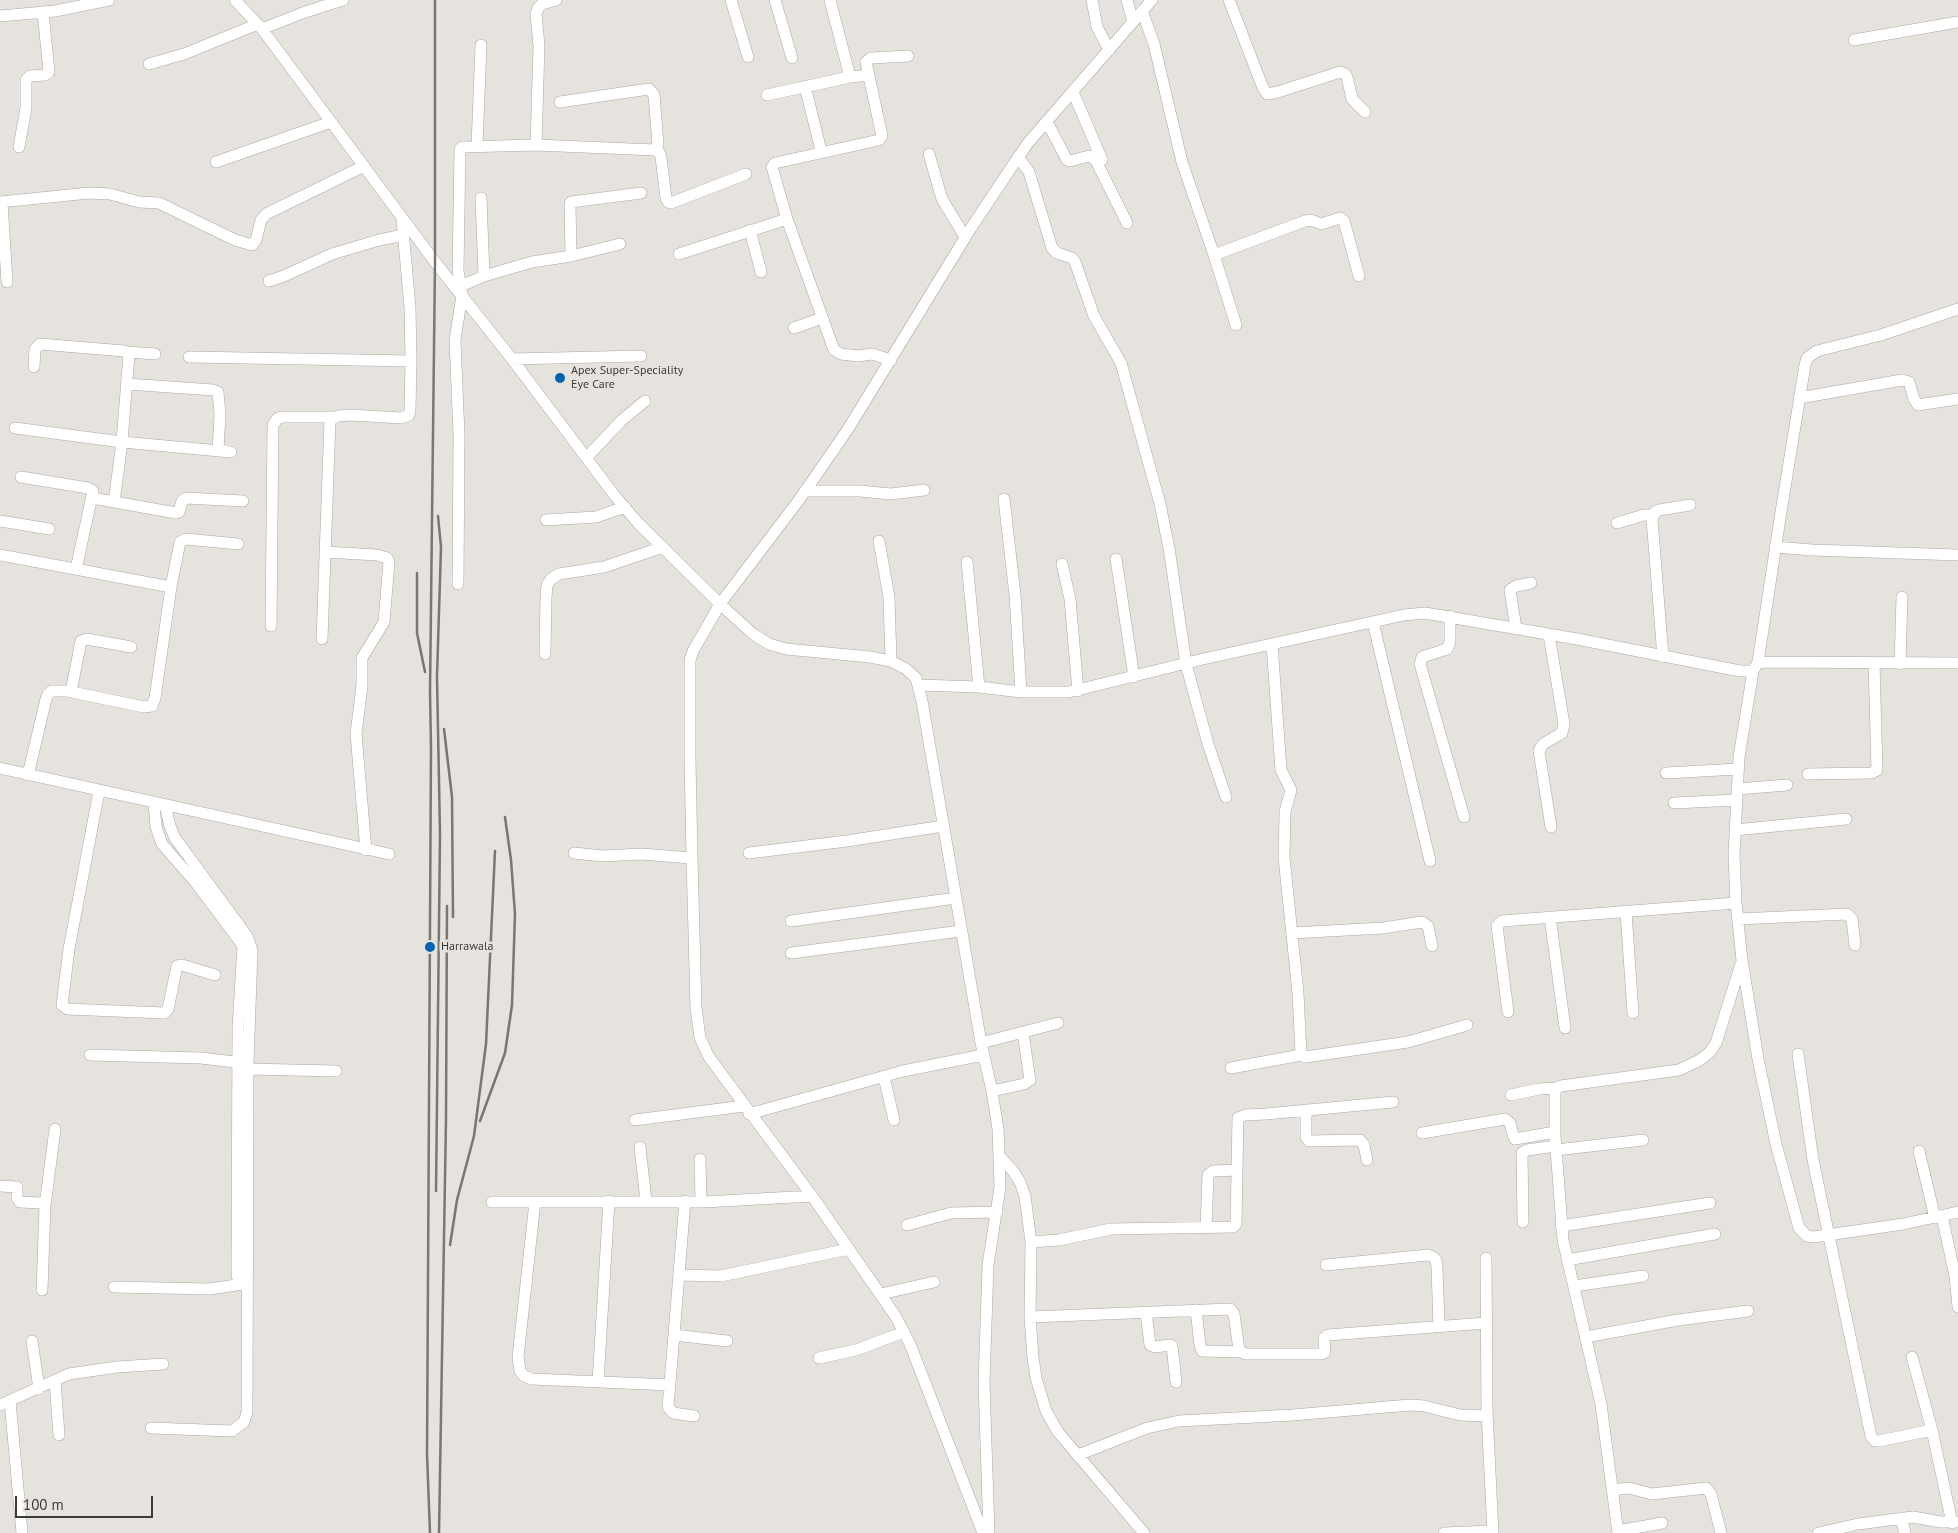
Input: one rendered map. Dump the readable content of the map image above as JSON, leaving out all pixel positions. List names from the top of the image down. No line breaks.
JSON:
{"places":["Apex Super-Speciality Eye Care","Harrawala"],"scale_bar":"100 m"}
